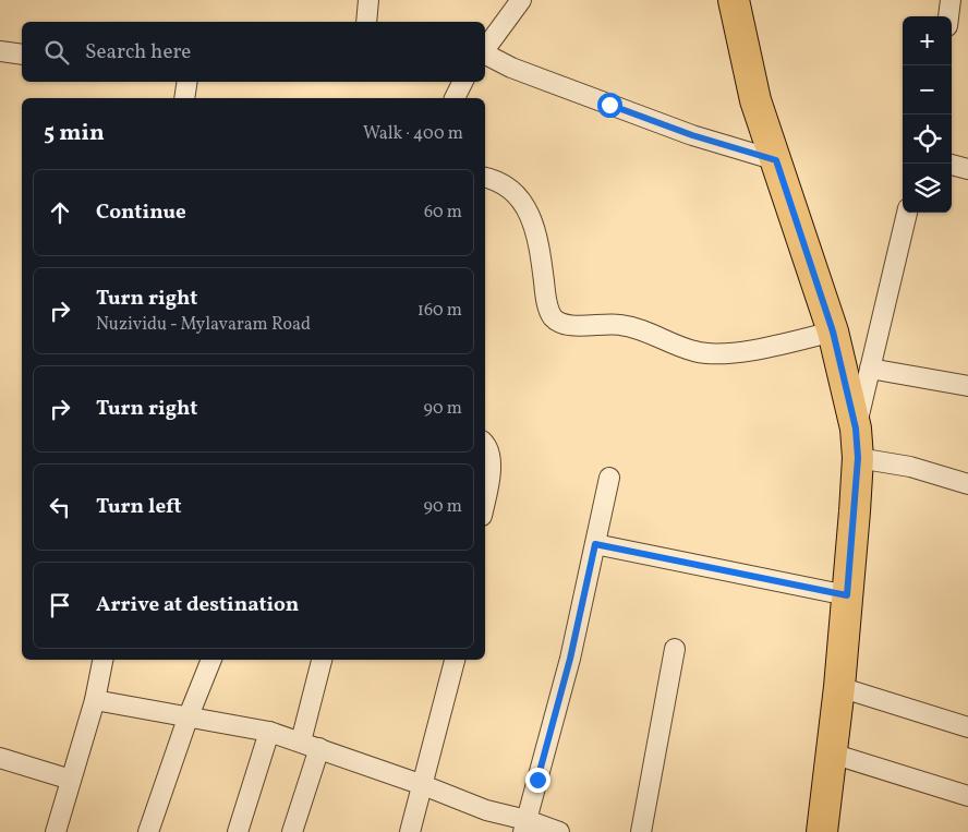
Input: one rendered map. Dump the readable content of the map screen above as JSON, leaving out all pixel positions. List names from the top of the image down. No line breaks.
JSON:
{"page":{"map_buttons":["+","−"],"search":"Search here","heading":["5 min","Walk · 400 m"],"list":[["Continue","60 m"],["Turn right","Nuzividu - Mylavaram Road","160 m"],["Turn right","90 m"],["Turn left","90 m"],"Arrive at destination"]}}
